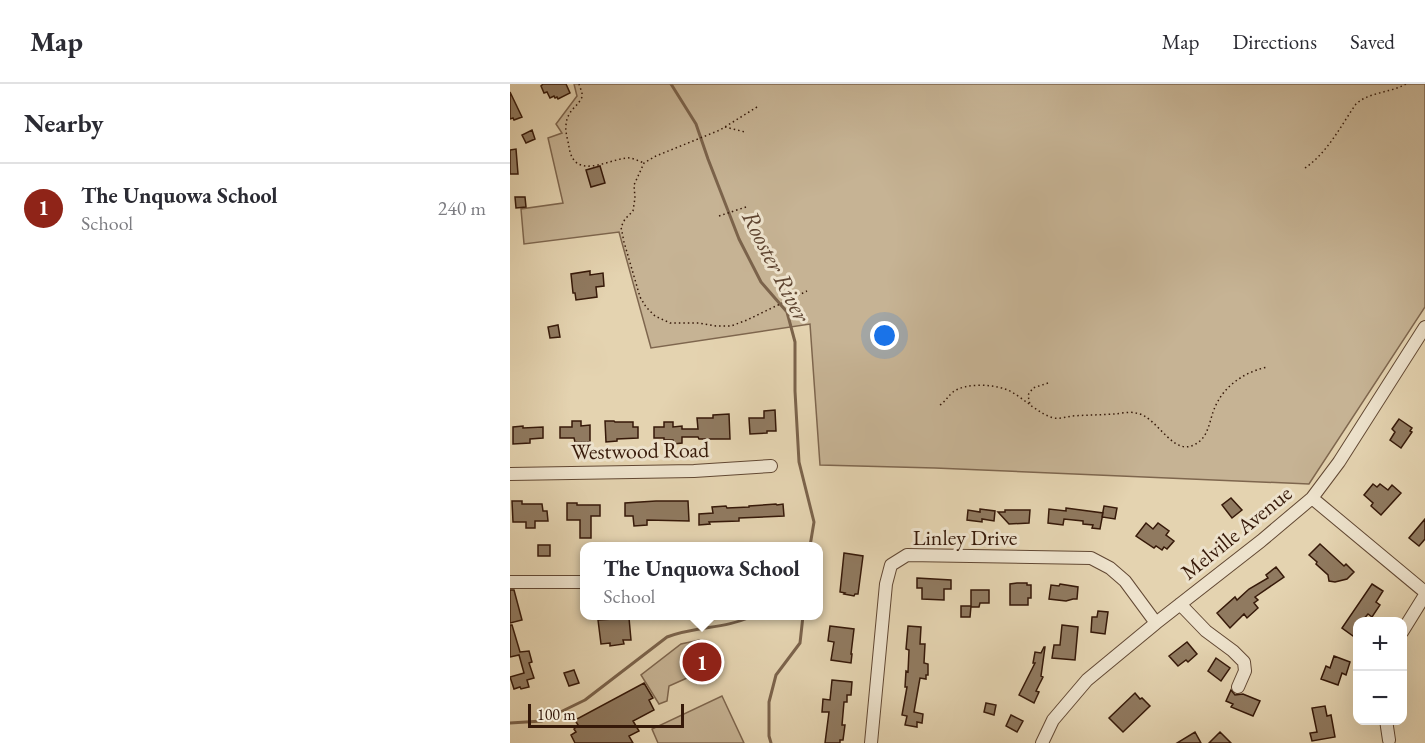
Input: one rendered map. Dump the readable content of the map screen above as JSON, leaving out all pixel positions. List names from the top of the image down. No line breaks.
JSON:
{"streets":{"street":["Westwood Road","Melville Avenue","Linley Drive"]},"crossings":[["Melville Avenue","Linley Drive"]],"water":["Rooster River"],"scale_bar":"100 m","page":{"header":"Map","nav":["Map","Directions","Saved"],"heading":"Nearby","list":[{"mark":"1","name":"The Unquowa School","note":"School","value":"240 m"}],"popup":["The Unquowa School","School"],"map_buttons":["+","−"],"pins":"1","scale":"100 m"}}
